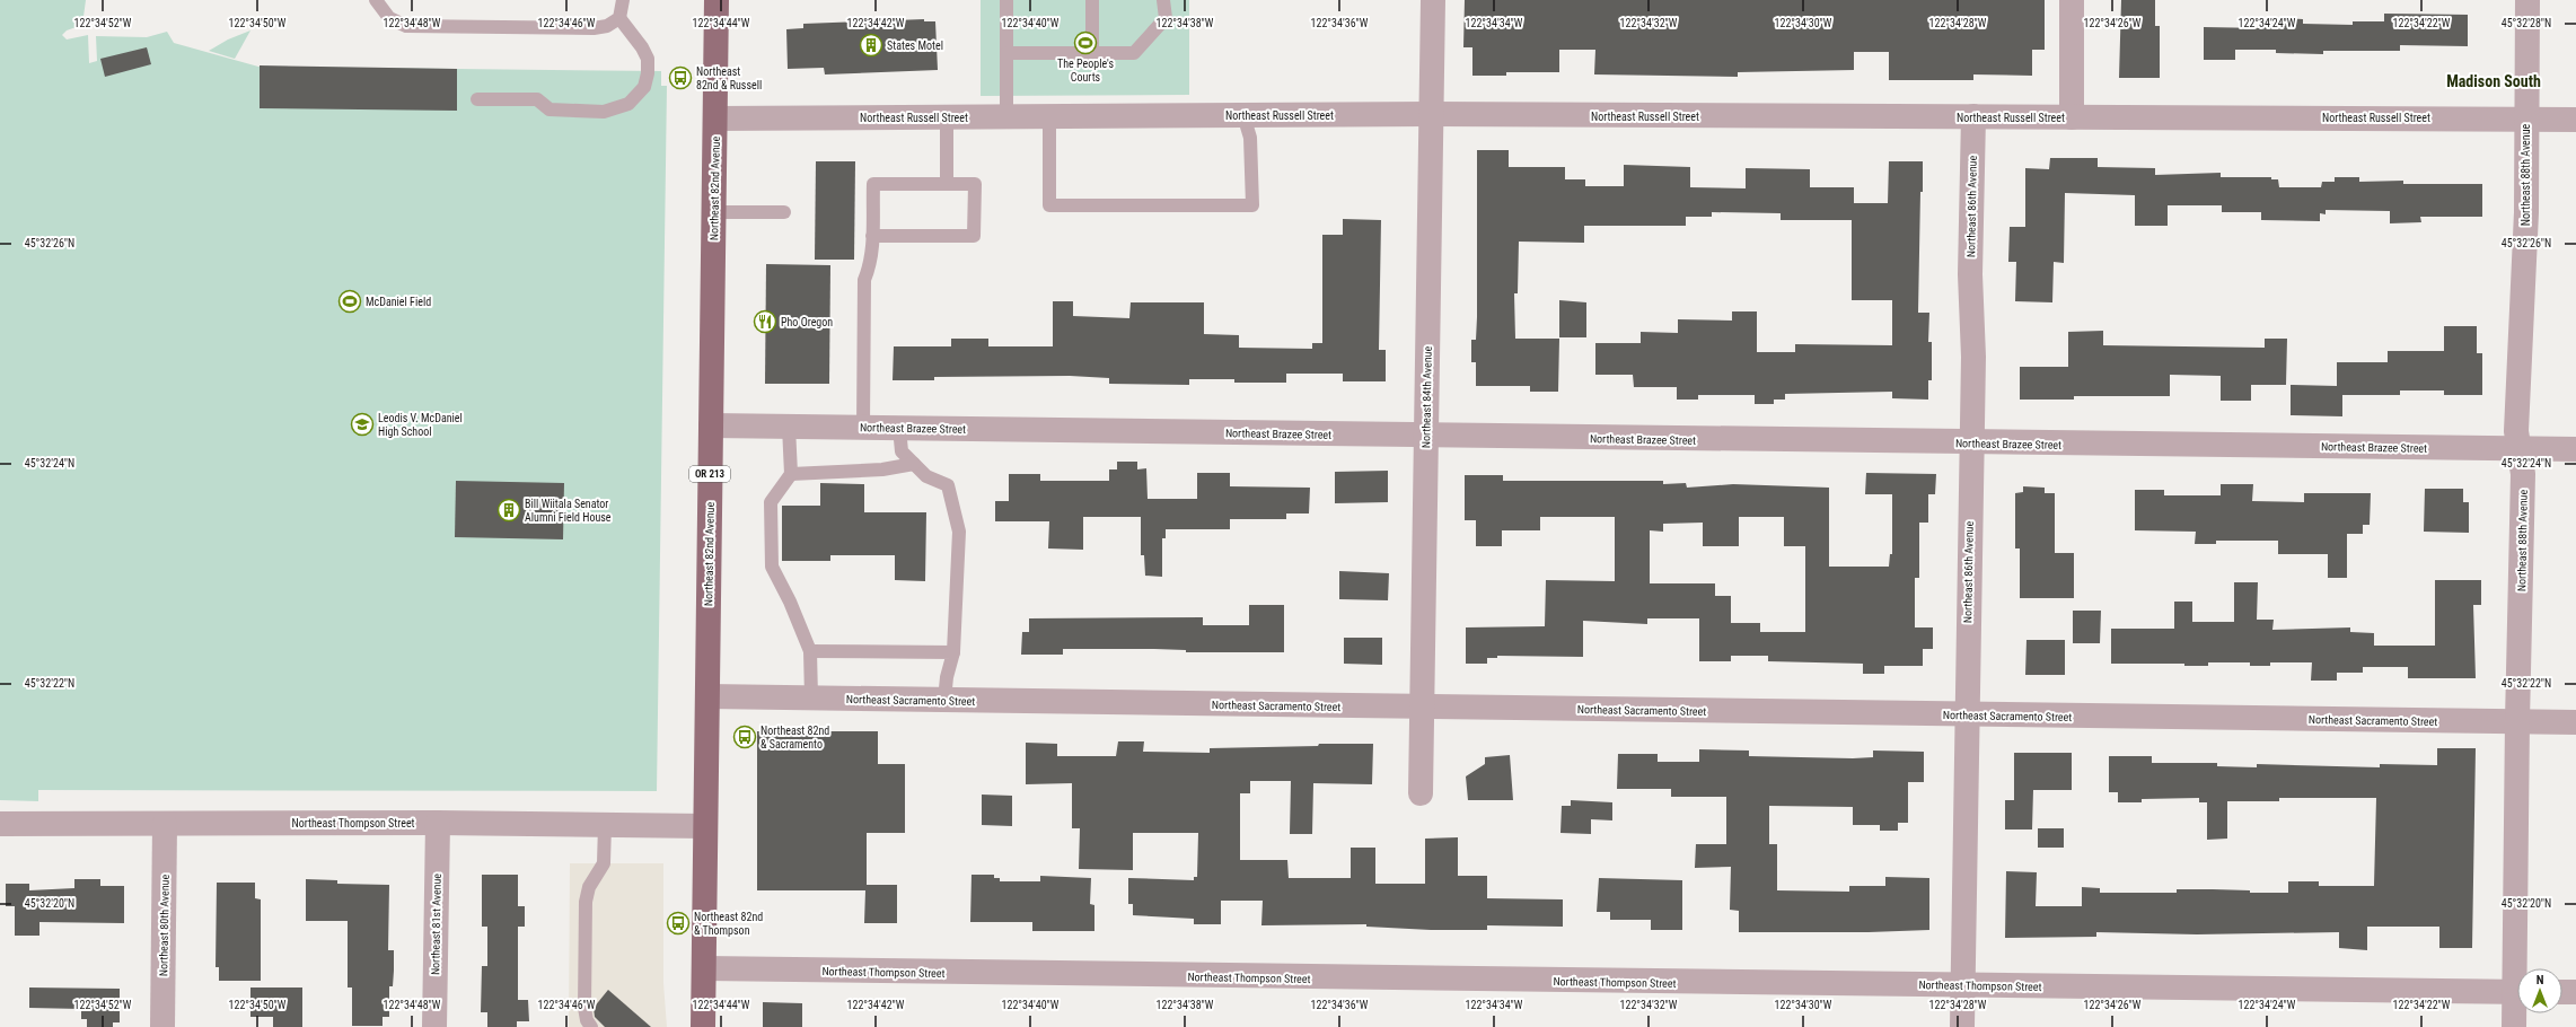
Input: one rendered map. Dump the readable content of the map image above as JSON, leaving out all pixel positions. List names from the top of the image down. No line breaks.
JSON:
{"streets":{"main road":["Northeast 82nd Avenue","OR 213"],"street":["Northeast Russell Street","Northeast 88th Avenue","Northeast 86th Avenue","Northeast 84th Avenue","Northeast Brazee Street","Northeast Sacramento Street","Northeast Thompson Street","Northeast 81st Avenue","Northeast 80th Avenue"]},"crossings":[["Northeast Russell Street","Northeast 88th Avenue"],["Northeast Russell Street","Northeast 82nd Avenue"],["Northeast Russell Street","Northeast 86th Avenue"],["Northeast Russell Street","Northeast 84th Avenue"],["Northeast 88th Avenue","Northeast Brazee Street"],["Northeast 88th Avenue","Northeast Sacramento Street"],["Northeast 82nd Avenue","Northeast Brazee Street"],["Northeast 82nd Avenue","Northeast Sacramento Street"],["Northeast 82nd Avenue","Northeast Thompson Street"],["Northeast 86th Avenue","Northeast Brazee Street"],["Northeast 86th Avenue","Northeast Sacramento Street"],["Northeast 86th Avenue","Northeast Thompson Street"],["Northeast 84th Avenue","Northeast Brazee Street"],["Northeast 84th Avenue","Northeast Sacramento Street"],["Northeast Thompson Street","Northeast 81st Avenue"],["Northeast Thompson Street","Northeast 80th Avenue"]],"districts":["Madison South"],"places":{"sports":["The People's Courts","McDaniel Field"],"building":["States Motel","Bill Wiitala Senator Alumni Field House"],"bus stop":["Northeast 82nd & Russell","Northeast 82nd & Sacramento","Northeast 82nd & Thompson"],"restaurant":["Pho Oregon"],"school or university":["Leodis V. McDaniel High School"]},"north":"top","coordinates":["122°34'52\"W","122°34'50\"W","122°34'48\"W","122°34'46\"W","122°34'44\"W","122°34'42\"W","122°34'40\"W","122°34'38\"W","122°34'36\"W","122°34'34\"W","122°34'32\"W","122°34'30\"W","122°34'28\"W","122°34'26\"W","122°34'24\"W","122°34'22\"W","45°32'28\"N","45°32'26\"N","45°32'24\"N","45°32'22\"N","45°32'20\"N"]}
